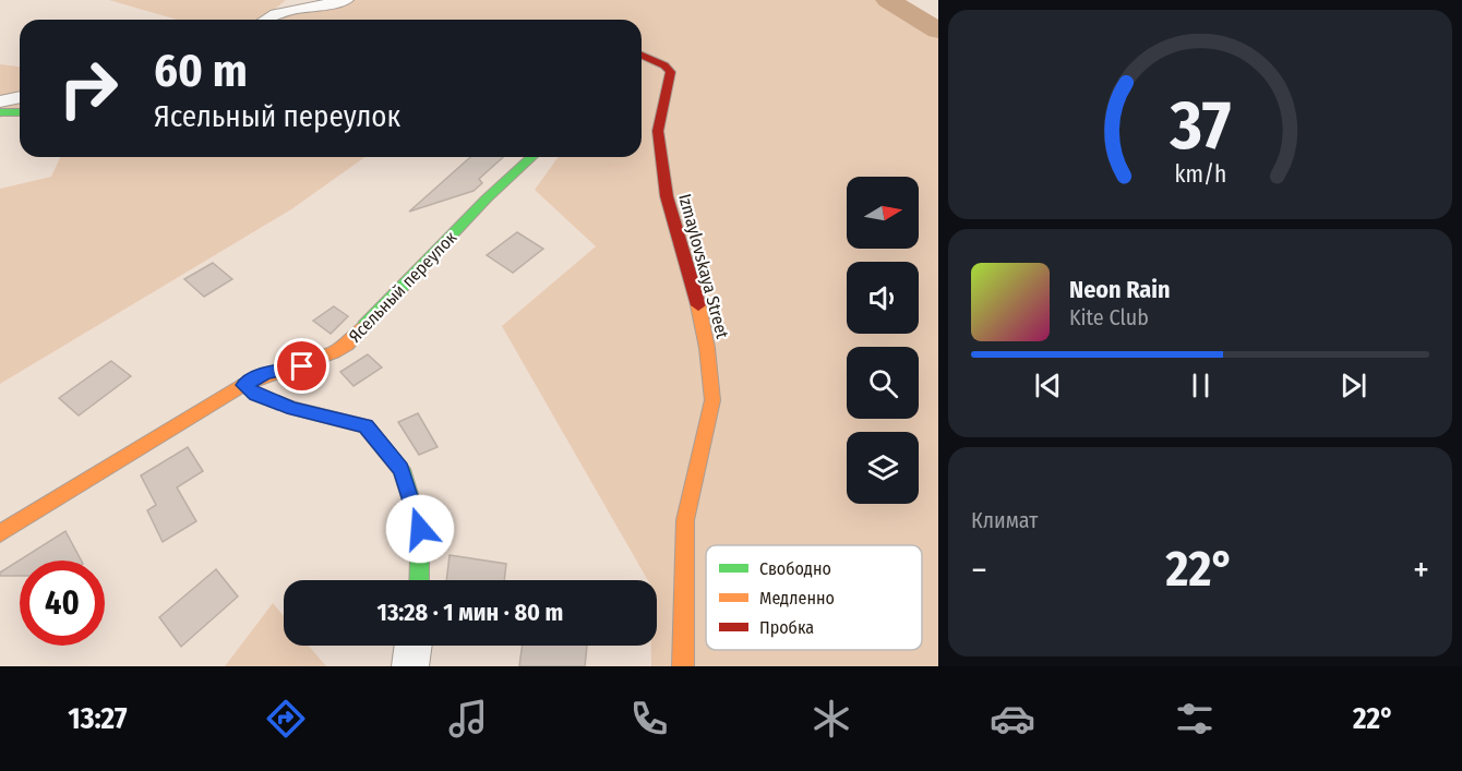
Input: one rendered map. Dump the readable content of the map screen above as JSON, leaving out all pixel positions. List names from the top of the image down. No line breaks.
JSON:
{"streets":{"street":["Izmaylovskaya Street","Ясельный переулок"]},"legend":["Свободно","Медленно","Пробка"],"north":"right","page":{"turn":["60 m","Ясельный переулок"],"song":["Neon Rain","Kite Club"],"tile":"Климат","heat":["−","22°","+"],"limit":"40","trip":"13:28 · 1 мин · 80 m","tabs":["13:27","22°"],"gauge":["37","km/h"]}}
